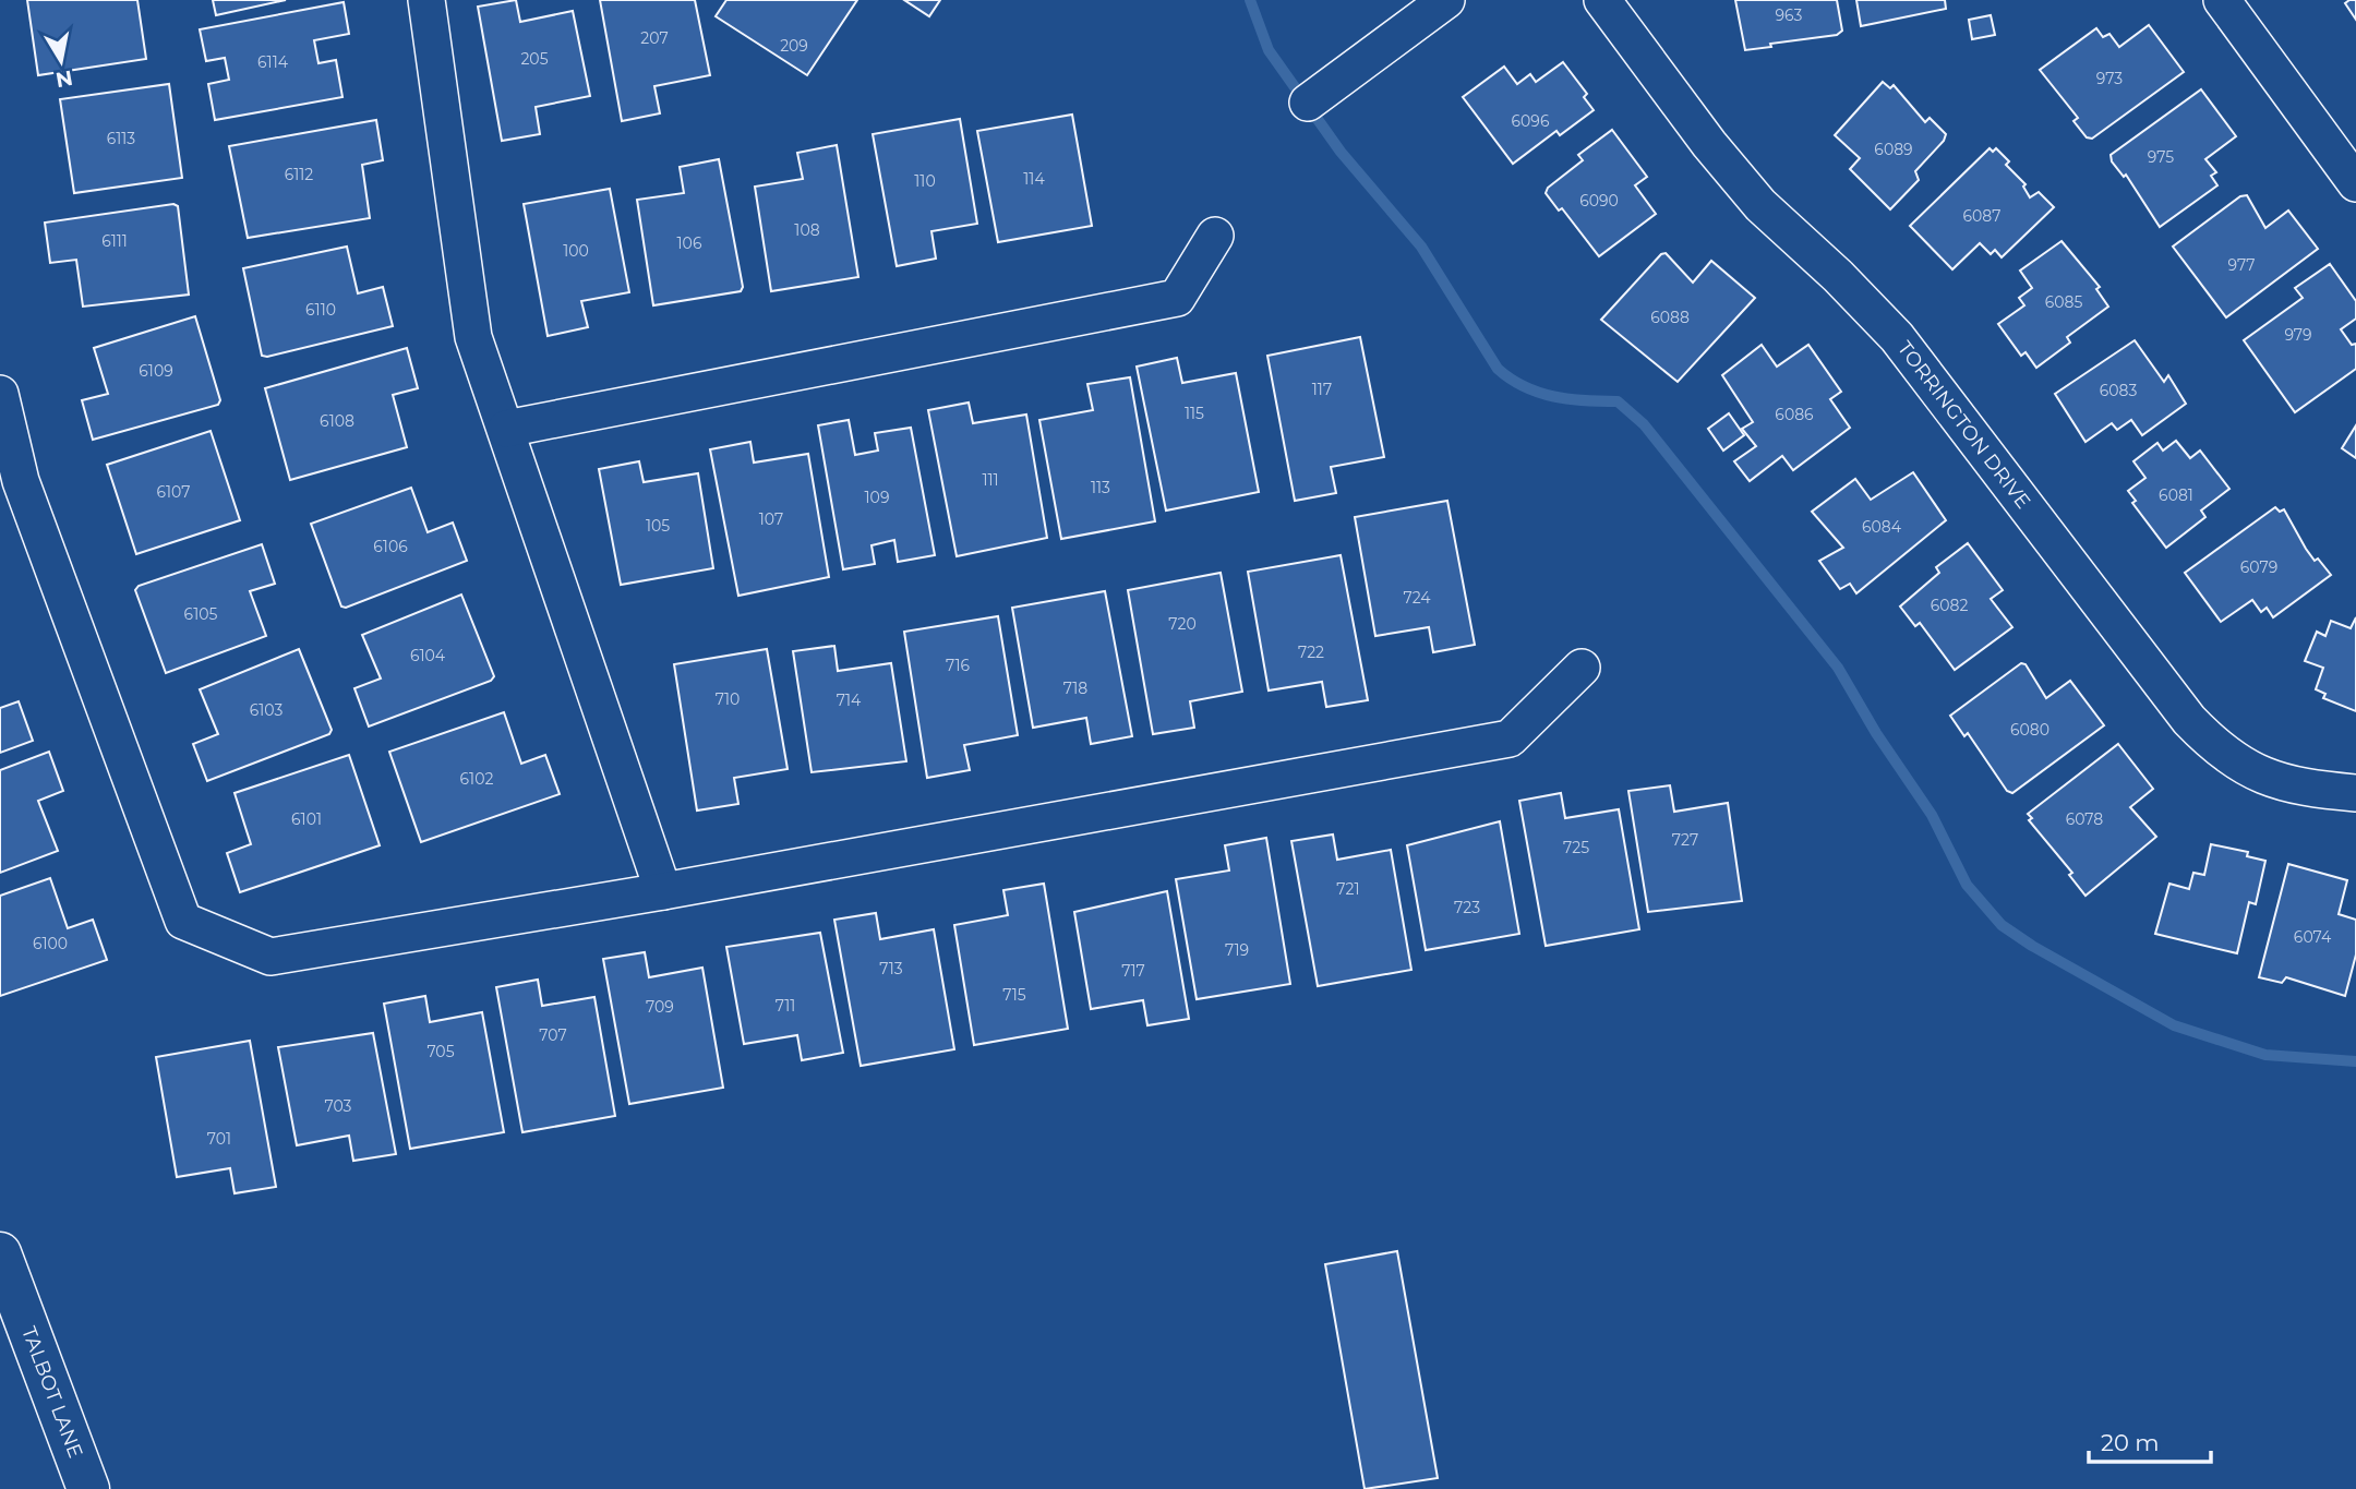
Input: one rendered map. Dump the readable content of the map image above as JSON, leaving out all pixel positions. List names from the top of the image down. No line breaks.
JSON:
{"streets":{"street":["TORRINGTON DRIVE","TALBOT LANE"]},"house_numbers":["963","207","209","205","6114","973","6096","6113","6089","975","6112","114","110","6090","6087","108","6111","106","100","977","6085","6110","6088","979","6109","117","6083","115","6086","6108","111","113","6107","6081","109","107","105","6084","6106","6079","724","6082","6105","720","722","6104","716","718","710","714","6103","6080","6102","6101","6078","727","725","721","723","6074","6100","719","713","717","715","711","709","707","705","703","701"],"scale_bar":"20 m","north":"bottom"}
